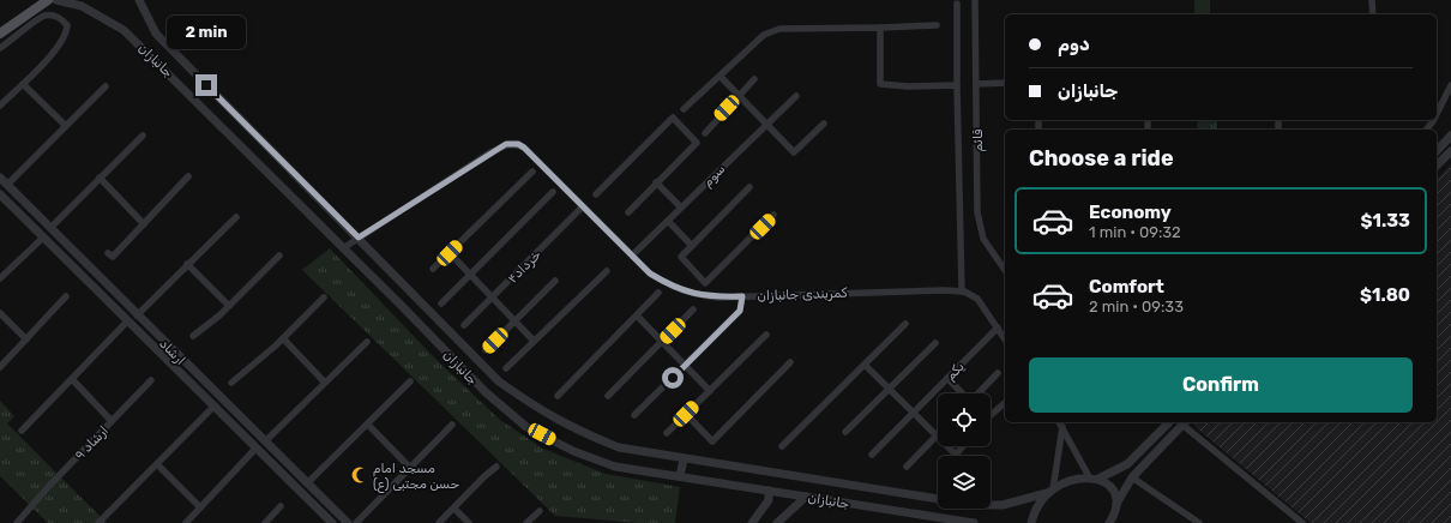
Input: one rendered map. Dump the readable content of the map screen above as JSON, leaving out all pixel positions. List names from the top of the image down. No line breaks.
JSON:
{"streets":{"street":["جانبازان","قائم","سوم","خرداد۴","کمربندی جانبازان","ارشاد","یکم","ارشاد ۹"]},"crossings":[["جانبازان","کمربندی جانبازان"],["سوم","کمربندی جانبازان"],["خرداد۴","کمربندی جانبازان"]],"places":{"mosque":["مسجد امام حسن مجتبی (ع)"]},"page":{"banner":["دوم","جانبازان"],"bubble":"2 min","heading":"Choose a ride","list":[{"name":"Economy","note":"1 min · 09:32","value":"$1.33"},{"name":"Comfort","note":"2 min · 09:33","value":"$1.80"}],"buttons":"Confirm"}}
